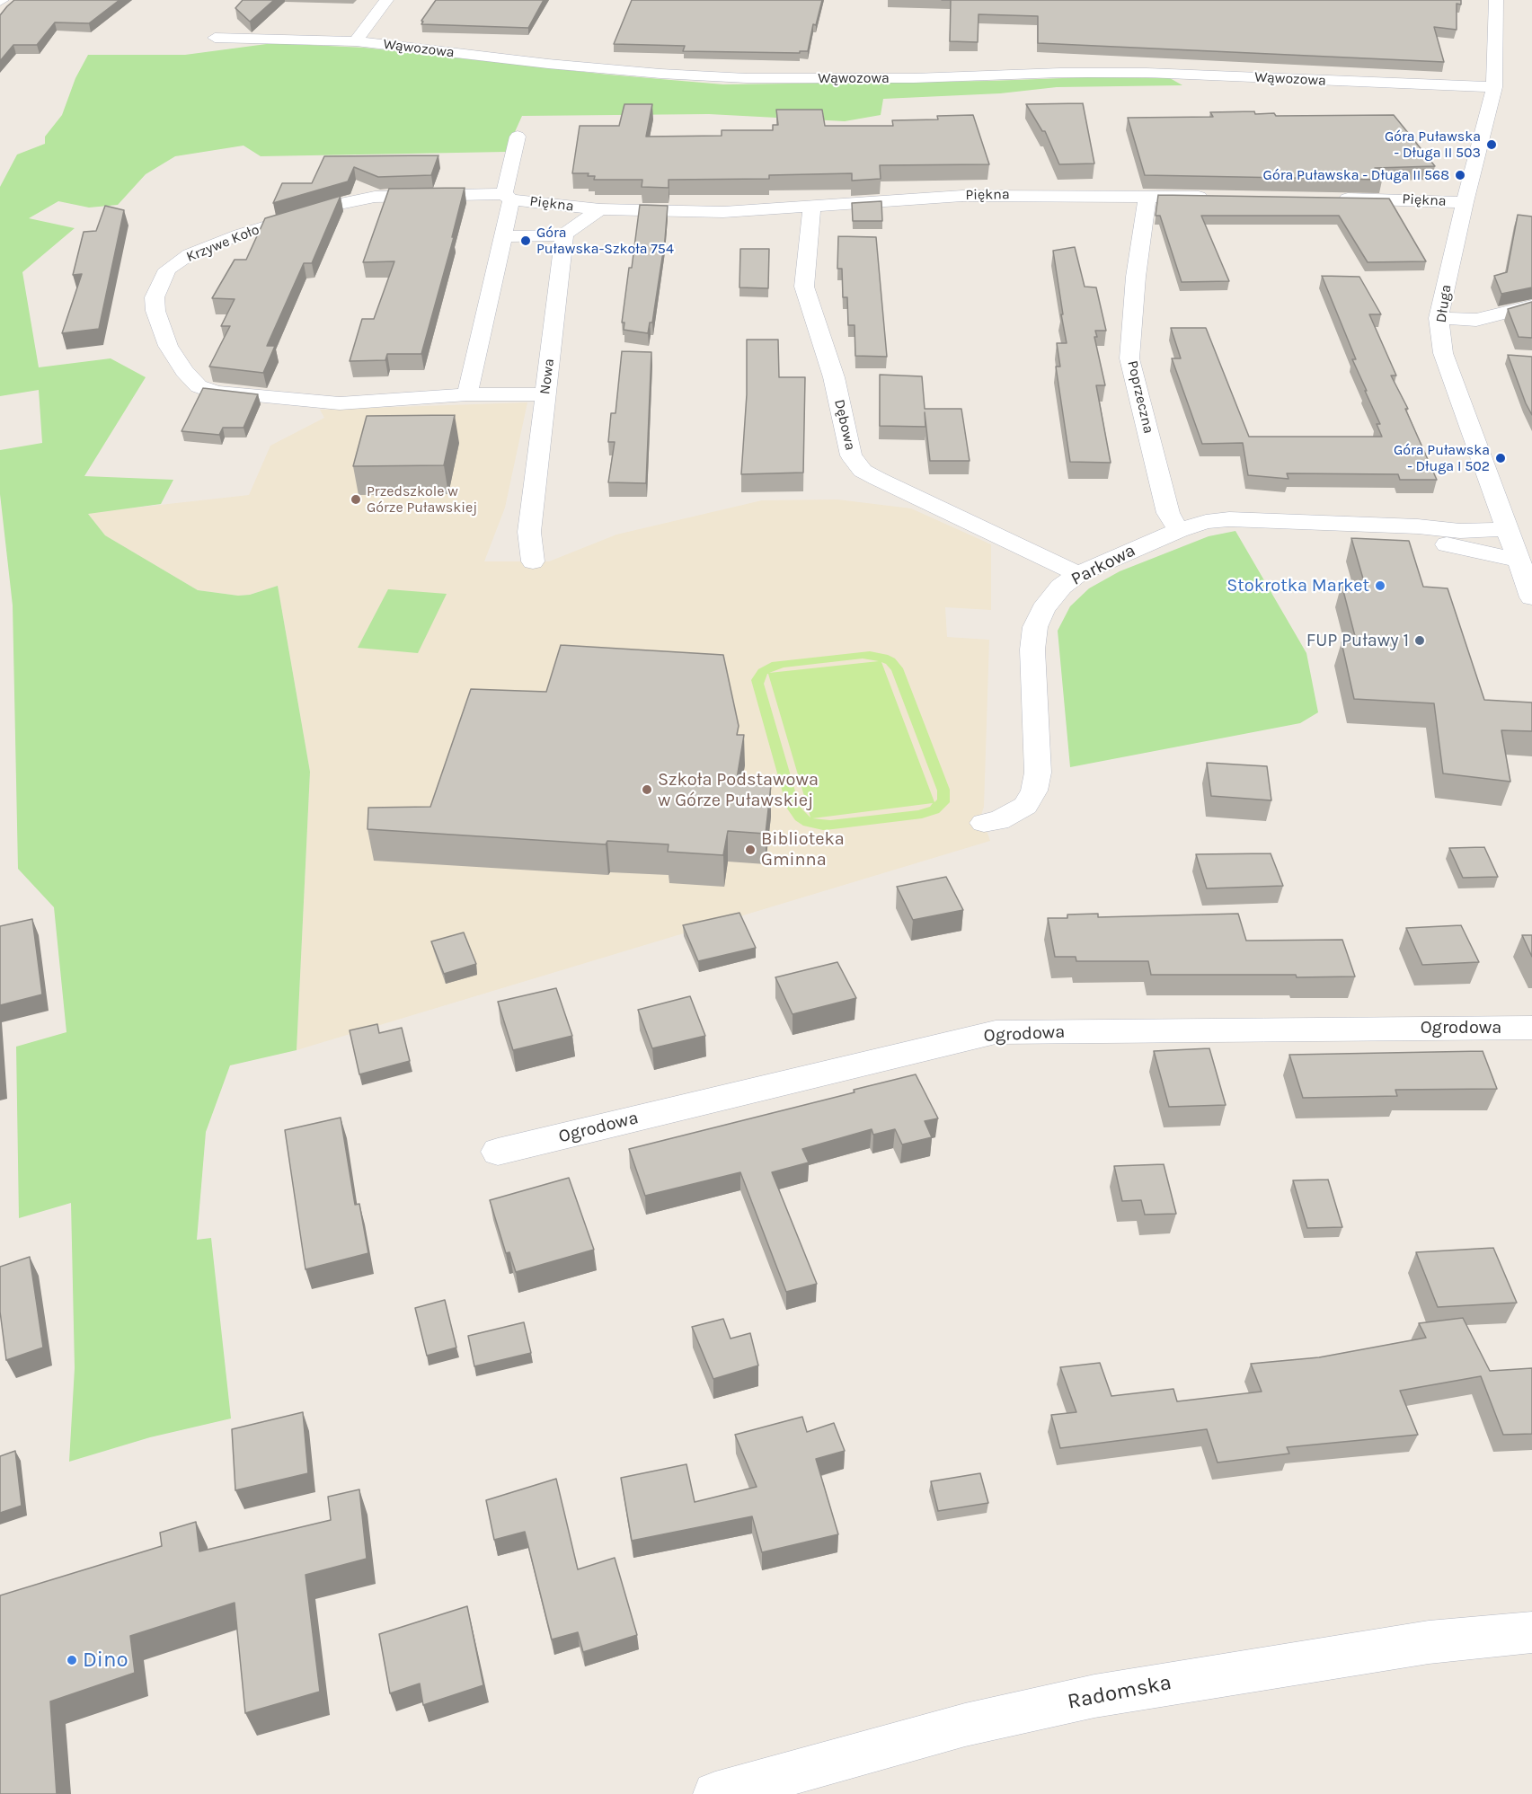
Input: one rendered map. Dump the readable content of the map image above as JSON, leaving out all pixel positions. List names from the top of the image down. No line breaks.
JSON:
{"streets":{"street":["Wąwozowa","Piękna","Krzywe Koło","Długa","Nowa","Poprzeczna","Dębowa","Parkowa","Ogrodowa","Radomska"]},"crossings":[["Wąwozowa","Długa"],["Piękna","Krzywe Koło"],["Piękna","Długa"],["Piękna","Poprzeczna"],["Piękna","Dębowa"],["Krzywe Koło","Nowa"],["Długa","Parkowa"],["Poprzeczna","Parkowa"],["Dębowa","Parkowa"]],"places":["Góra Puławska - Długa II 503","Góra Puławska - Długa II 568","Góra Puławska-Szkoła 754","Góra Puławska - Długa I 502","Przedszkole w Górze Puławskiej","Stokrotka Market","FUP Puławy 1","Szkoła Podstawowa w Górze Puławskiej","Biblioteka Gminna","Dino"]}
